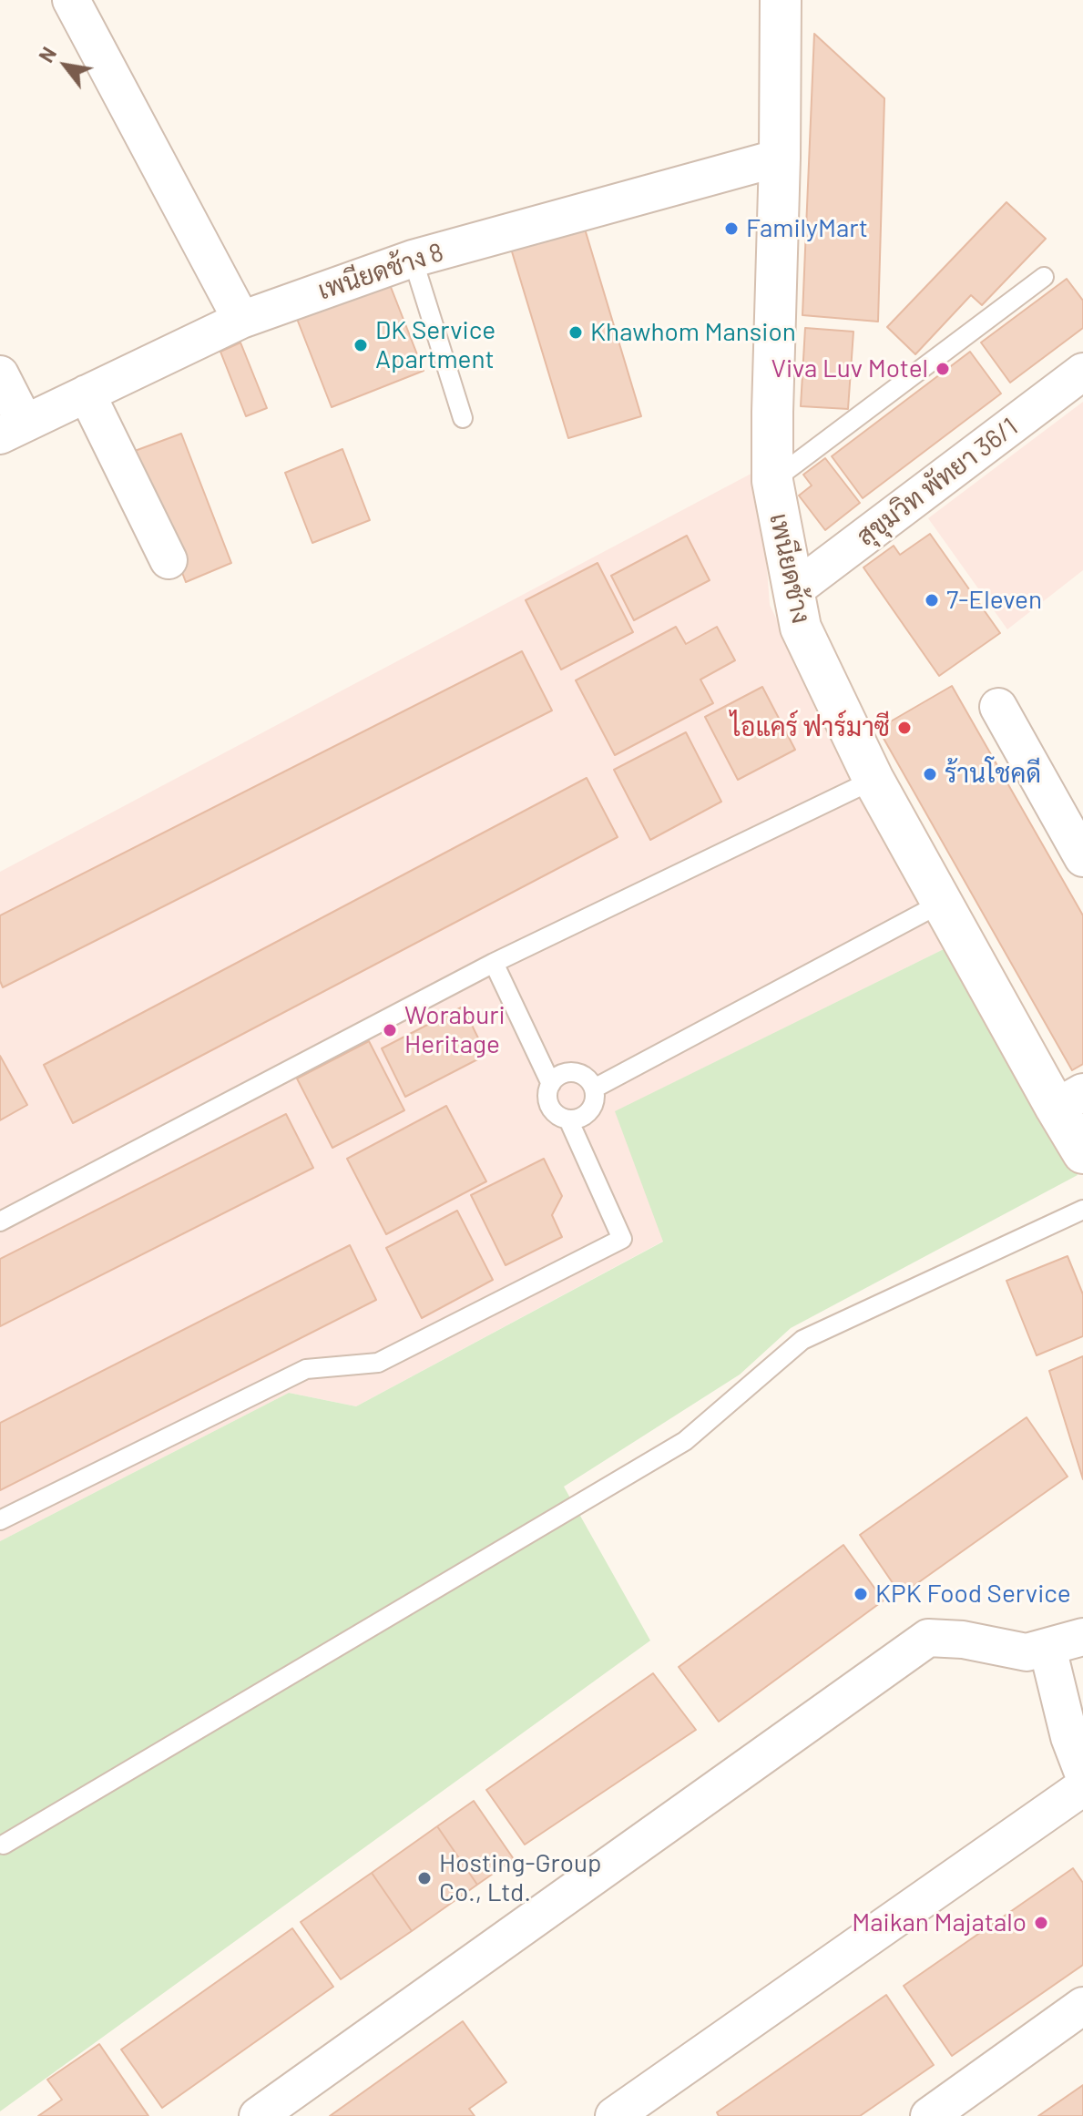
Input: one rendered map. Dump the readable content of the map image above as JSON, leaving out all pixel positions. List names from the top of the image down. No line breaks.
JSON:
{"streets":{"street":["เพนียดช้าง 8","สุขุมวิท พัทยา 36/1","เพนียดช้าง"]},"crossings":[["เพนียดช้าง 8","เพนียดช้าง"],["สุขุมวิท พัทยา 36/1","เพนียดช้าง"]],"places":["FamilyMart","Khawhom Mansion","DK Service Apartment","Viva Luv Motel","7-Eleven","ไอแคร์ ฟาร์มาซี","ร้านโชคดี","Woraburi Heritage","KPK Food Service","Hosting-Group Co., Ltd.","Maikan Majatalo"],"north":"top left"}
